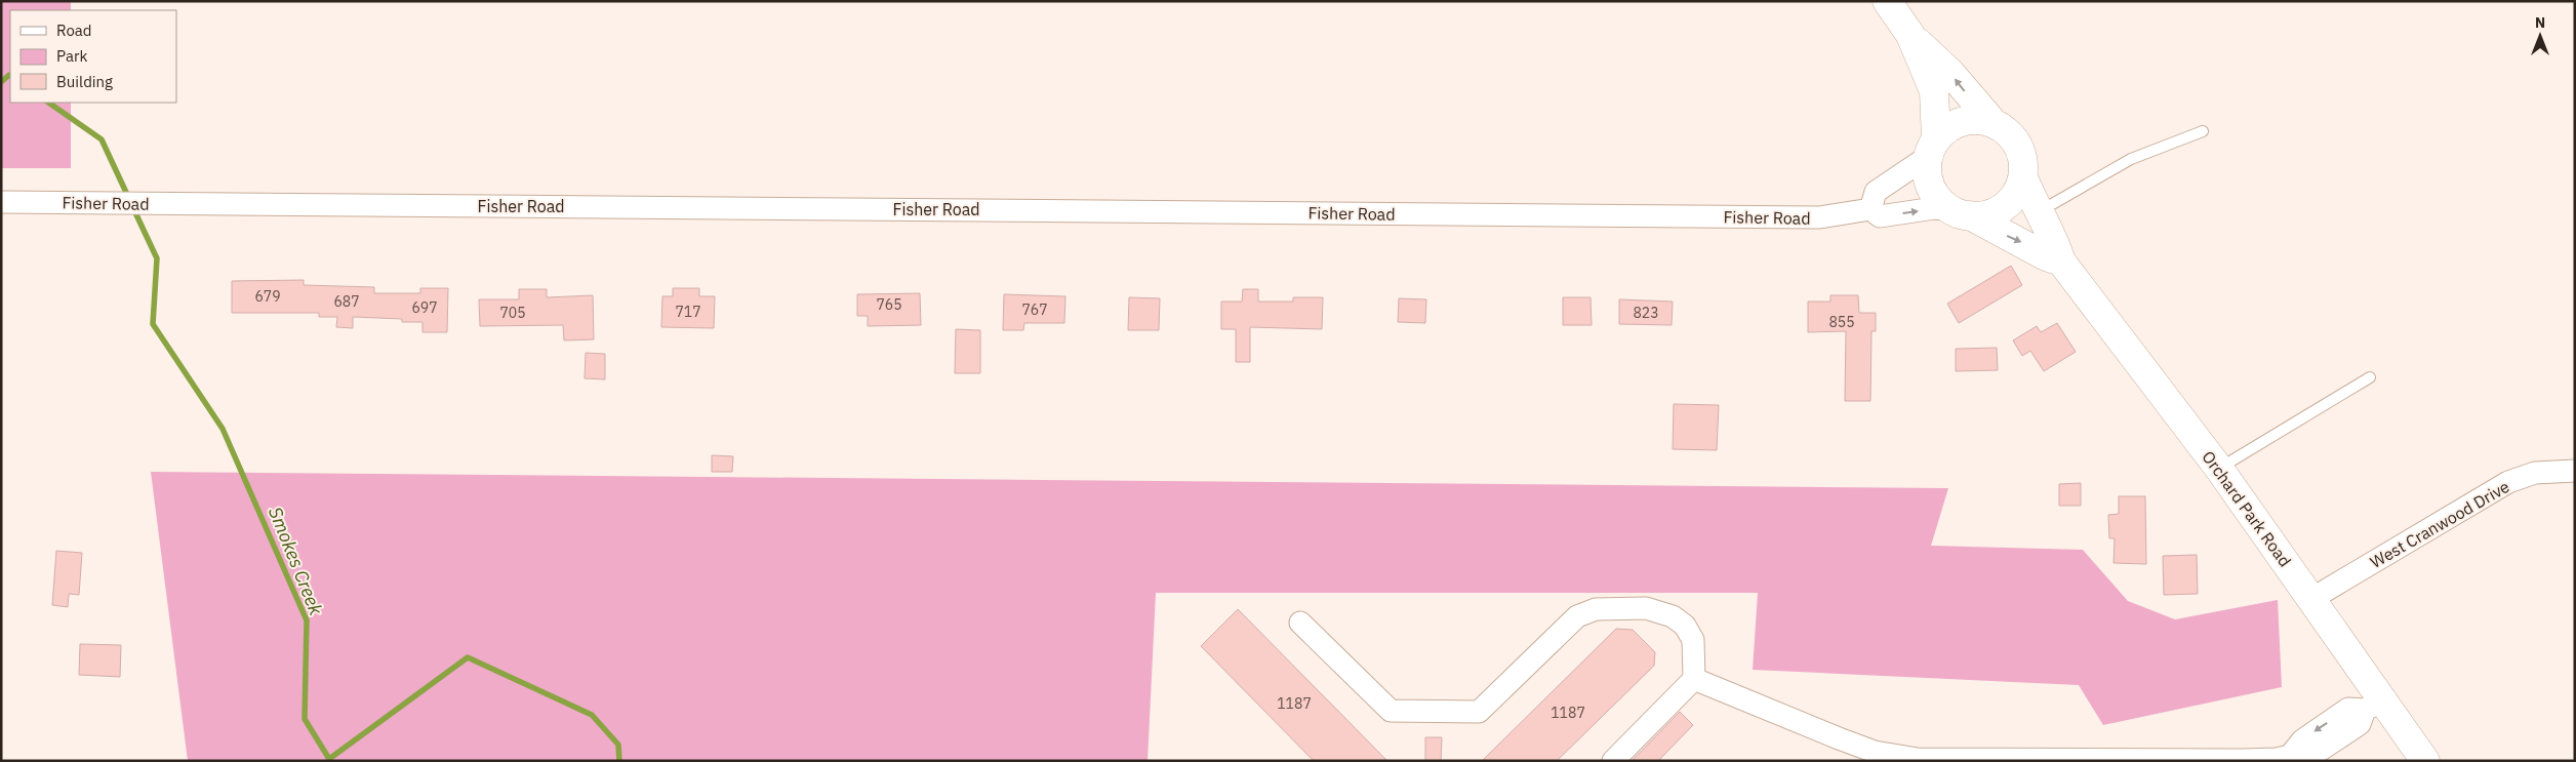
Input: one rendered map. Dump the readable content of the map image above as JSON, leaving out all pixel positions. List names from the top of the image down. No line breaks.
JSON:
{"streets":{"main road":["Orchard Park Road"],"street":["Fisher Road","West Cranwood Drive"]},"crossings":[["Fisher Road","Orchard Park Road"],["Orchard Park Road","West Cranwood Drive"]],"water":["Smokes Creek"],"house_numbers":["679","687","765","697","767","717","705","823","855","1187","1187"],"legend":["Road","Park","Building"],"north":"top"}
